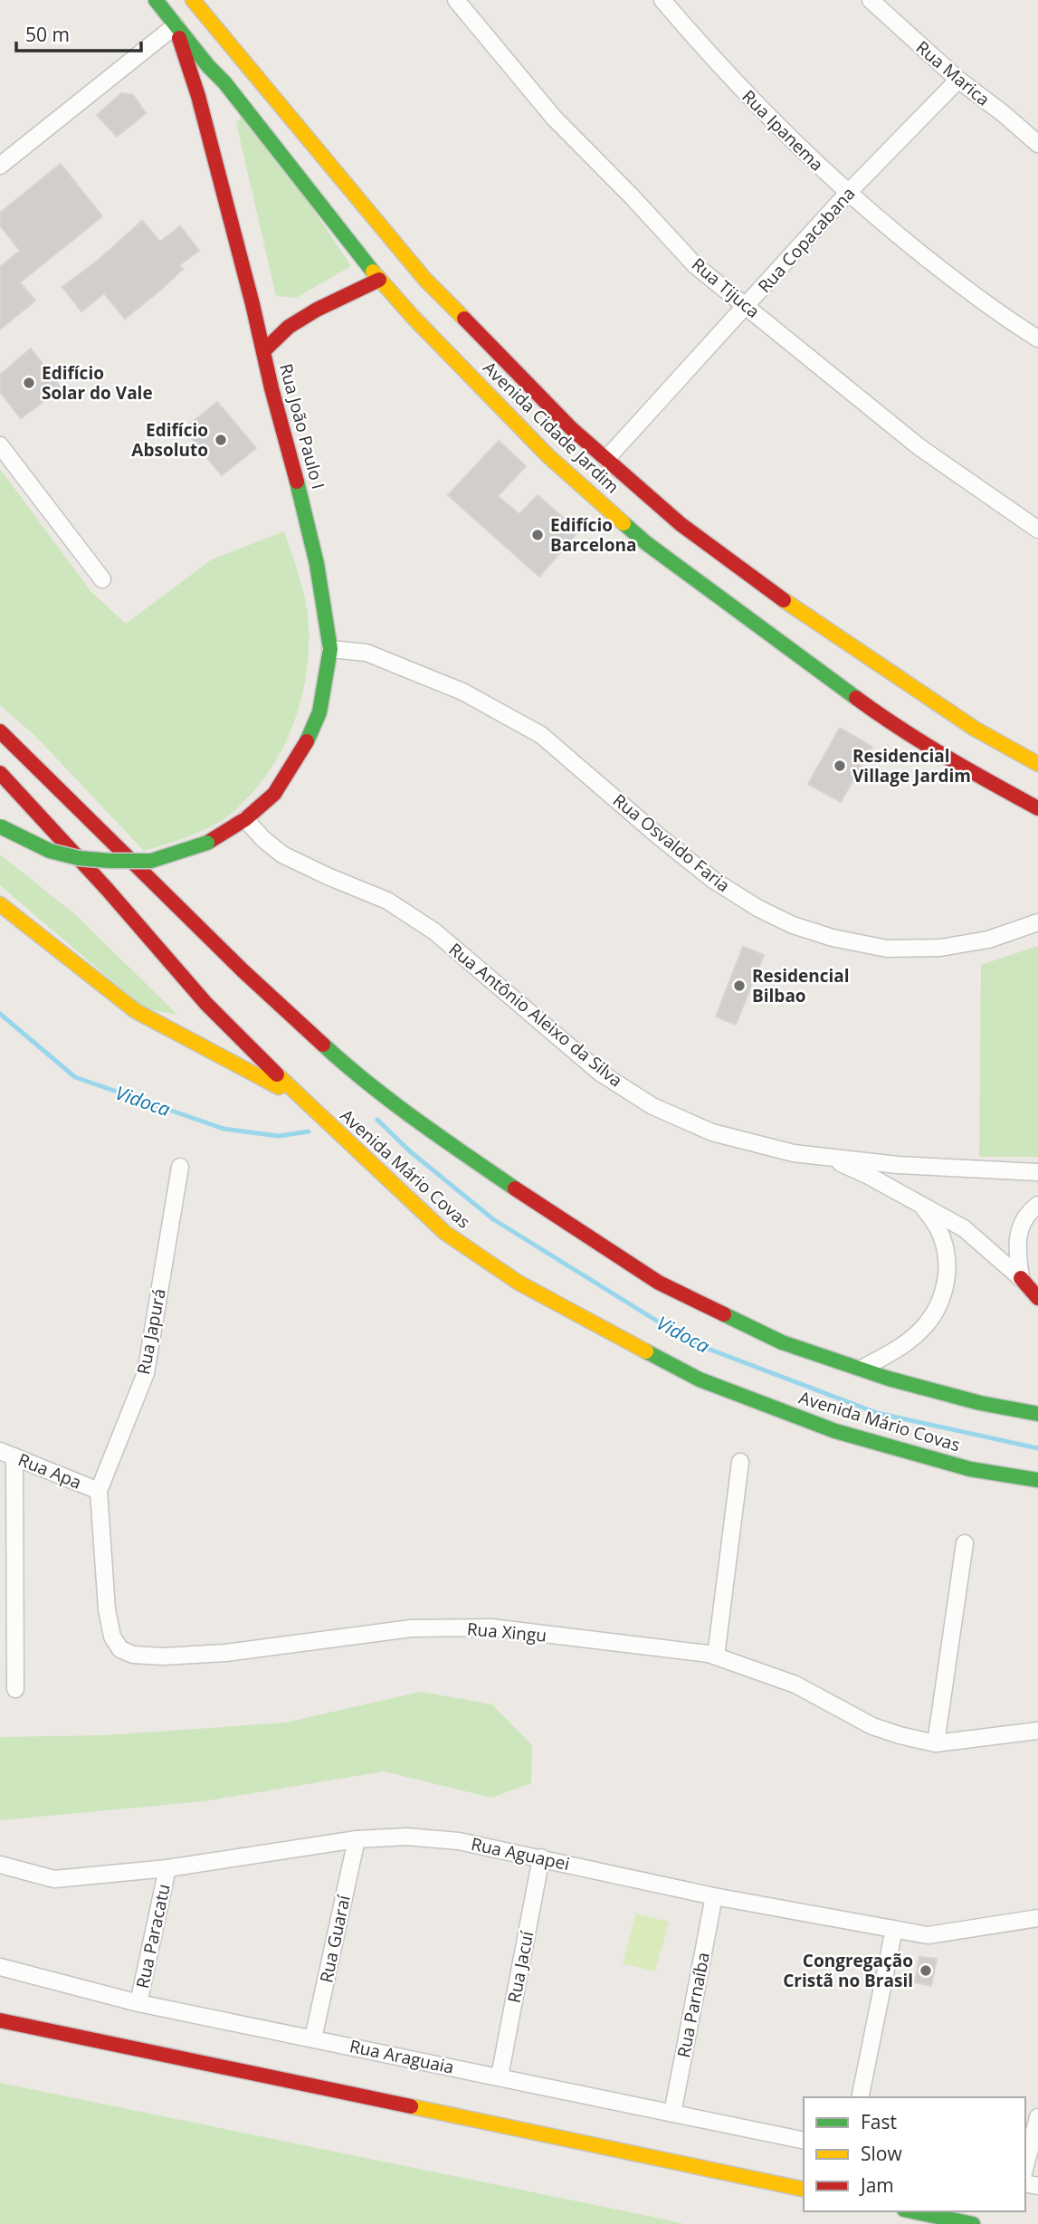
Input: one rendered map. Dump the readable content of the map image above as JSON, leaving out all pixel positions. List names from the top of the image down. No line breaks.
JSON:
{"streets":{"main road":["Rua João Paulo I","Avenida Cidade Jardim","Avenida Mário Covas"],"street":["Rua Marica","Rua Ipanema","Rua Copacabana","Rua Tijuca","Rua Osvaldo Faria","Rua Antônio Aleixo da Silva","Rua Japurá","Rua Apa","Rua Xingu","Rua Aguapei","Rua Paracatu","Rua Guaraí","Rua Jacuí","Rua Parnaíba","Rua Araguaia"]},"crossings":[["Rua Marica","Rua Copacabana"],["Rua Ipanema","Rua Copacabana"],["Rua Copacabana","Rua Tijuca"],["Rua Copacabana","Avenida Cidade Jardim"],["Rua João Paulo I","Avenida Cidade Jardim"],["Rua João Paulo I","Rua Osvaldo Faria"],["Rua João Paulo I","Rua Antônio Aleixo da Silva"],["Rua Japurá","Rua Apa"],["Rua Japurá","Rua Xingu"],["Rua Apa","Rua Xingu"],["Rua Aguapei","Rua Paracatu"],["Rua Aguapei","Rua Guaraí"],["Rua Aguapei","Rua Jacuí"],["Rua Aguapei","Rua Parnaíba"],["Rua Paracatu","Rua Araguaia"],["Rua Guaraí","Rua Araguaia"],["Rua Jacuí","Rua Araguaia"],["Rua Parnaíba","Rua Araguaia"]],"water":["Vidoca"],"places":["Edifício Solar do Vale","Edifício Absoluto","Edifício Barcelona","Residencial Village Jardim","Residencial Bilbao","Congregação Cristã no Brasil"],"legend":["Fast","Slow","Jam"],"scale_bar":"50 m"}
